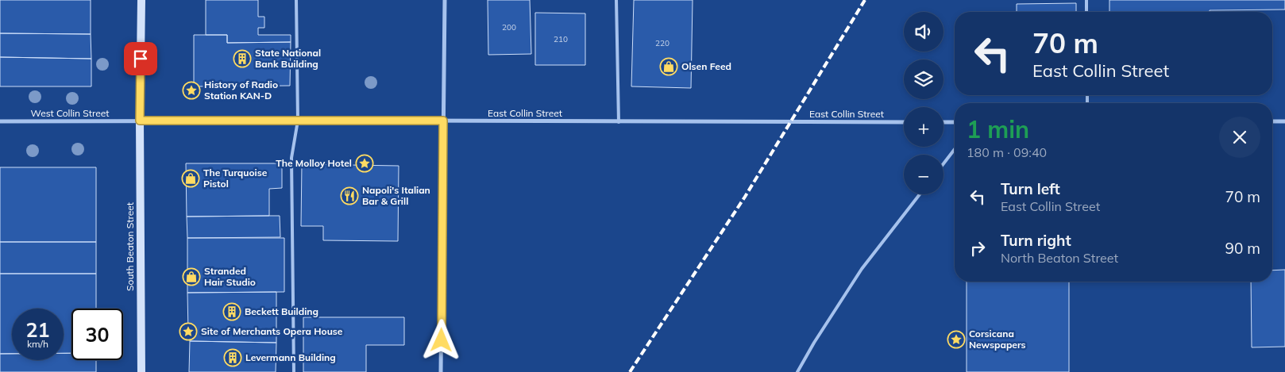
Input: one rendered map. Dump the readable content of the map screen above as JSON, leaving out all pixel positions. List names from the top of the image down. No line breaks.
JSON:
{"streets":{"main road":["South Beaton Street"],"street":["West Collin Street","East Collin Street"]},"crossings":[["West Collin Street","East Collin Street"],["West Collin Street","South Beaton Street"],["East Collin Street","South Beaton Street"]],"places":{"building":["State National Bank Building","Beckett Building","Levermann Building"],"shop":["Olsen Feed","The Turquoise Pistol","Stranded Hair Studio"],"place":["History of Radio Station KAN-D","The Molloy Hotel","Site of Merchants Opera House","Corsicana Newspapers"],"restaurant":["Napoli's Italian Bar & Grill"]},"house_numbers":["200","210","220"],"page":{"map_buttons":["+","−"],"turn":["70 m","East Collin Street"],"heading":["1 min","180 m · 09:40"],"list":[{"name":"Turn left","note":"East Collin Street","value":"70 m"},{"name":"Turn right","note":"North Beaton Street","value":"90 m"}],"speed":"21 km/h","limit":"30"}}
